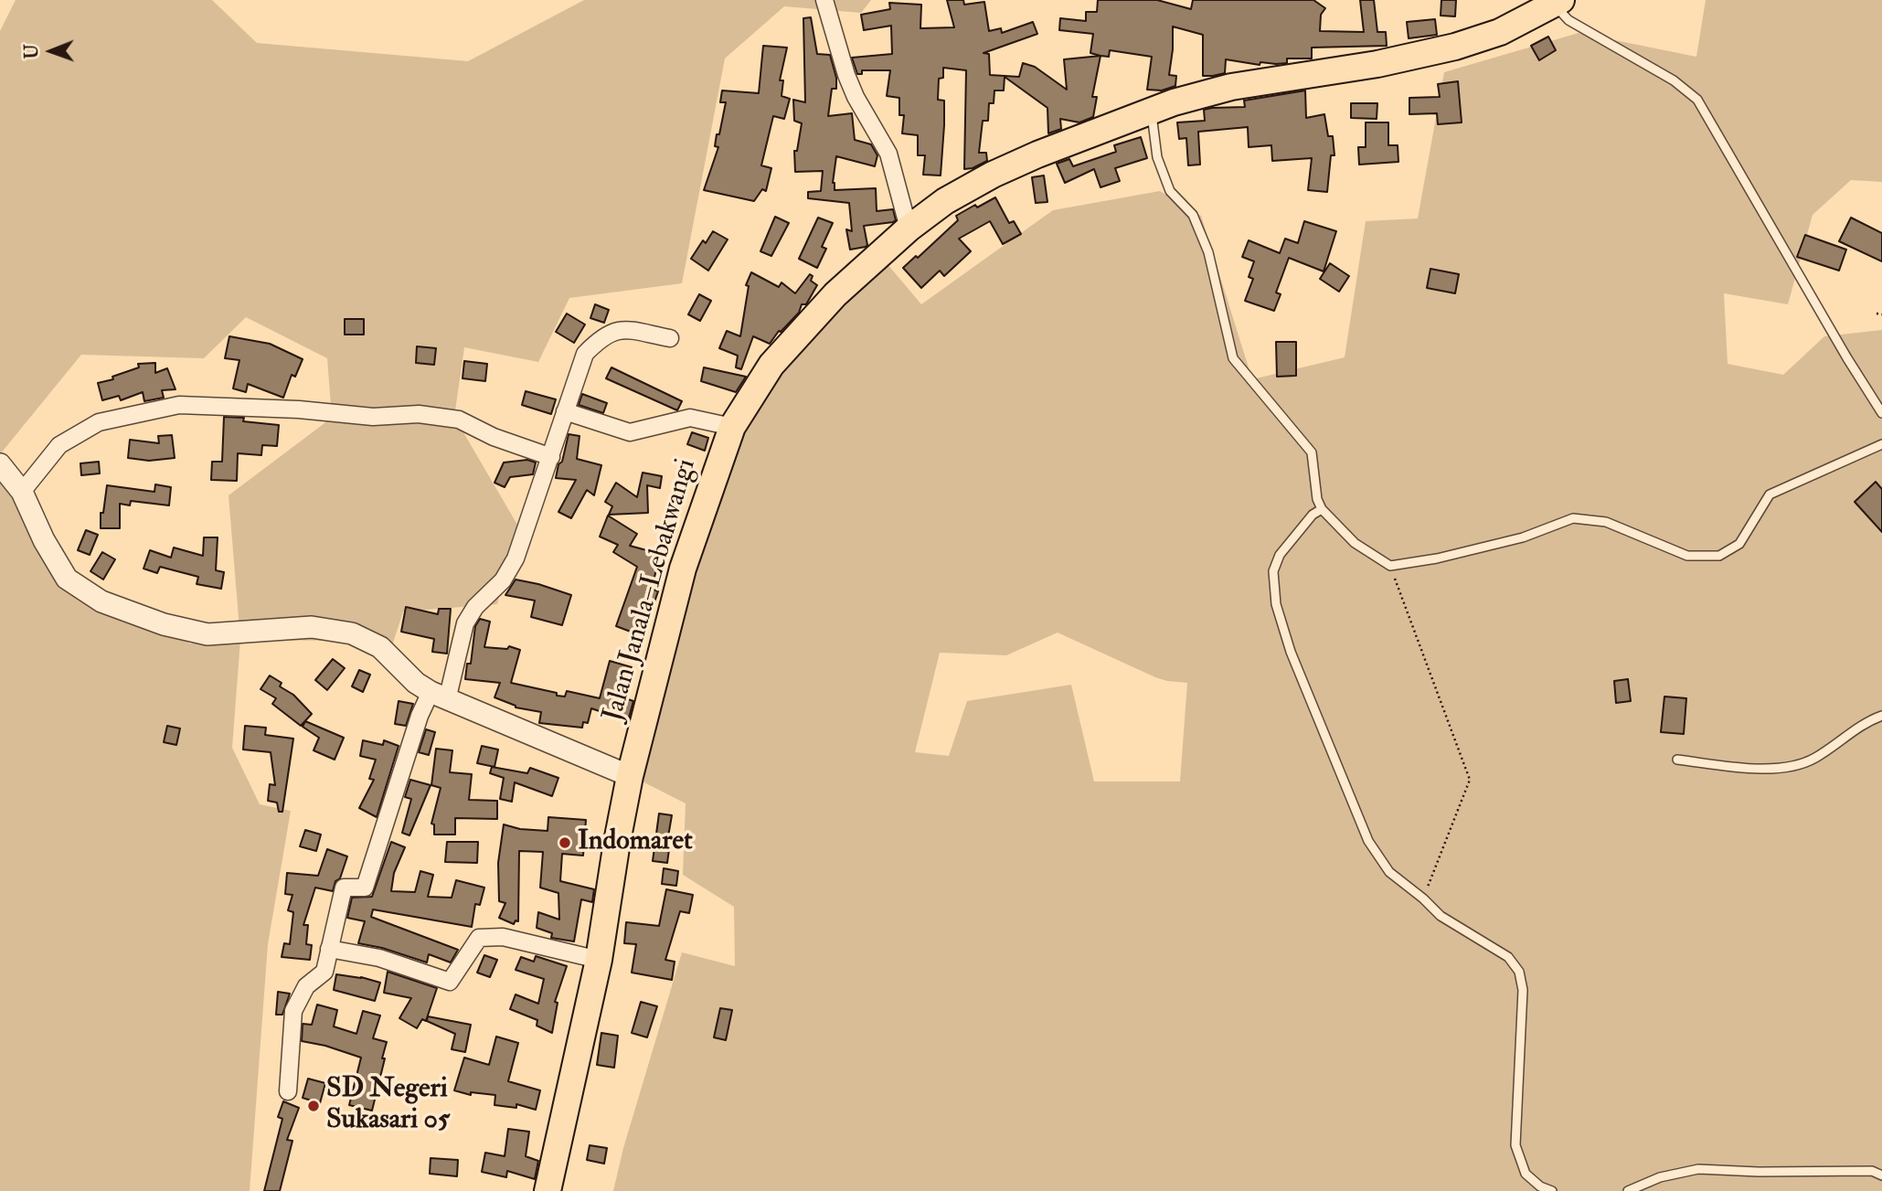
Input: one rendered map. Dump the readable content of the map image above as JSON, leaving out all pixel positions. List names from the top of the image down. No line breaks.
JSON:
{"streets":{"main road":["Jalan Janala–Lebakwangi"]},"places":["Indomaret","SD Negeri Sukasari 05"],"north":"left"}
